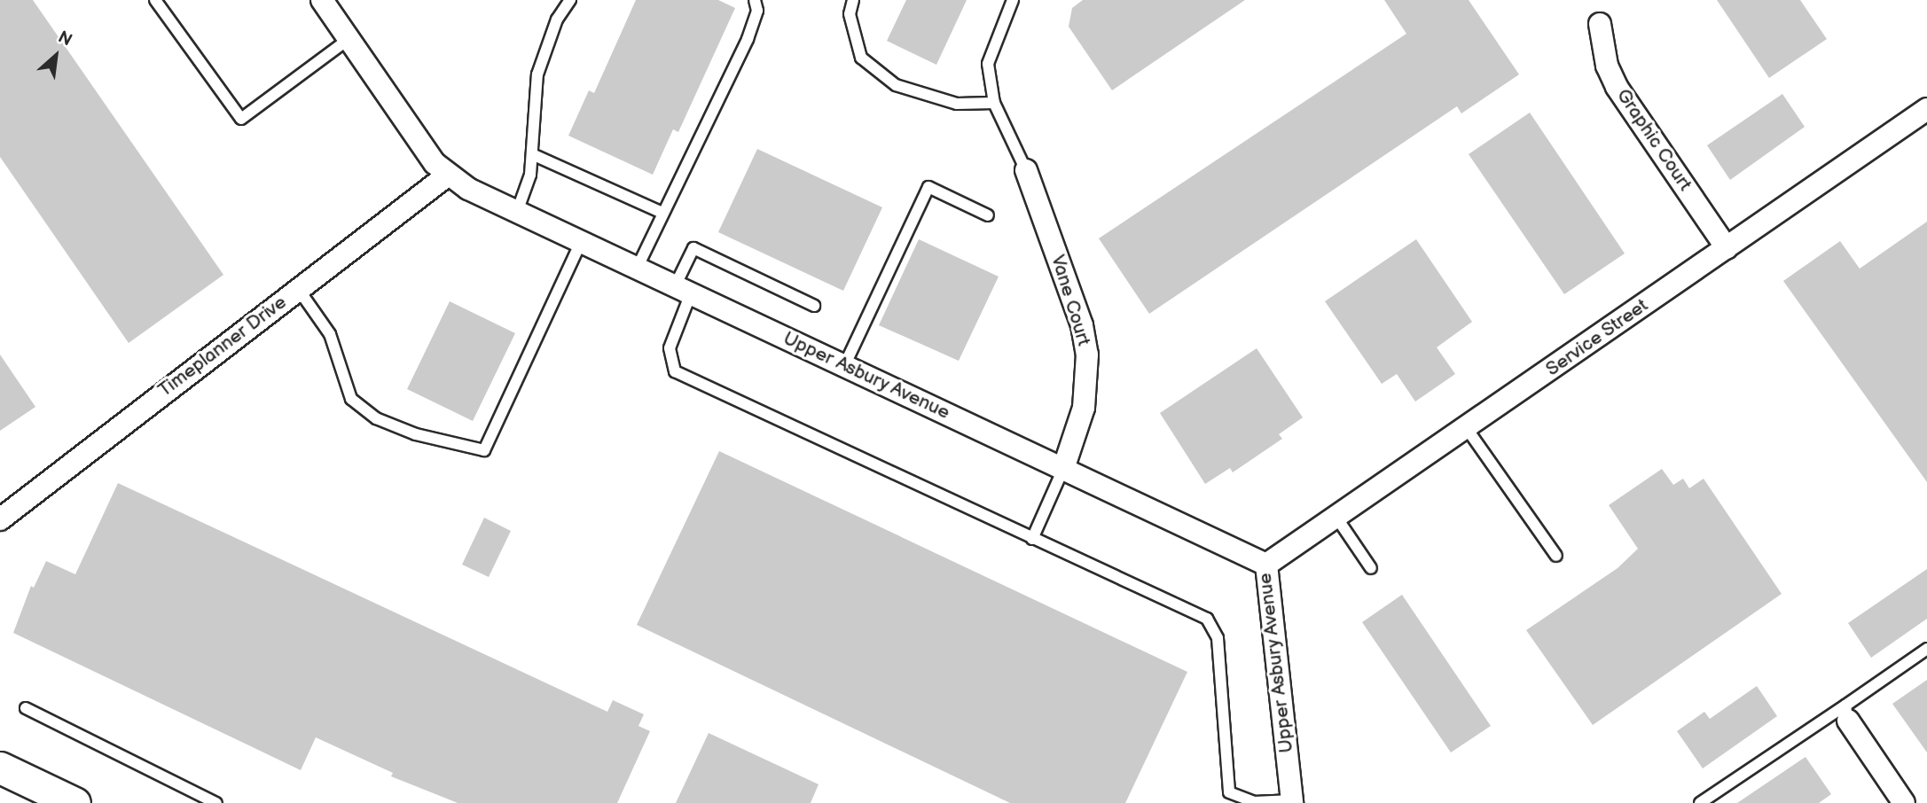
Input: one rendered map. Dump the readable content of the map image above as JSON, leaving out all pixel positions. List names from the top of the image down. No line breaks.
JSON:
{"streets":{"street":["Graphic Court","Vane Court","Service Street","Timeplanner Drive","Upper Asbury Avenue"]},"crossings":[["Graphic Court","Service Street"],["Vane Court","Upper Asbury Avenue"],["Service Street","Upper Asbury Avenue"],["Timeplanner Drive","Upper Asbury Avenue"]],"north":"top right"}
